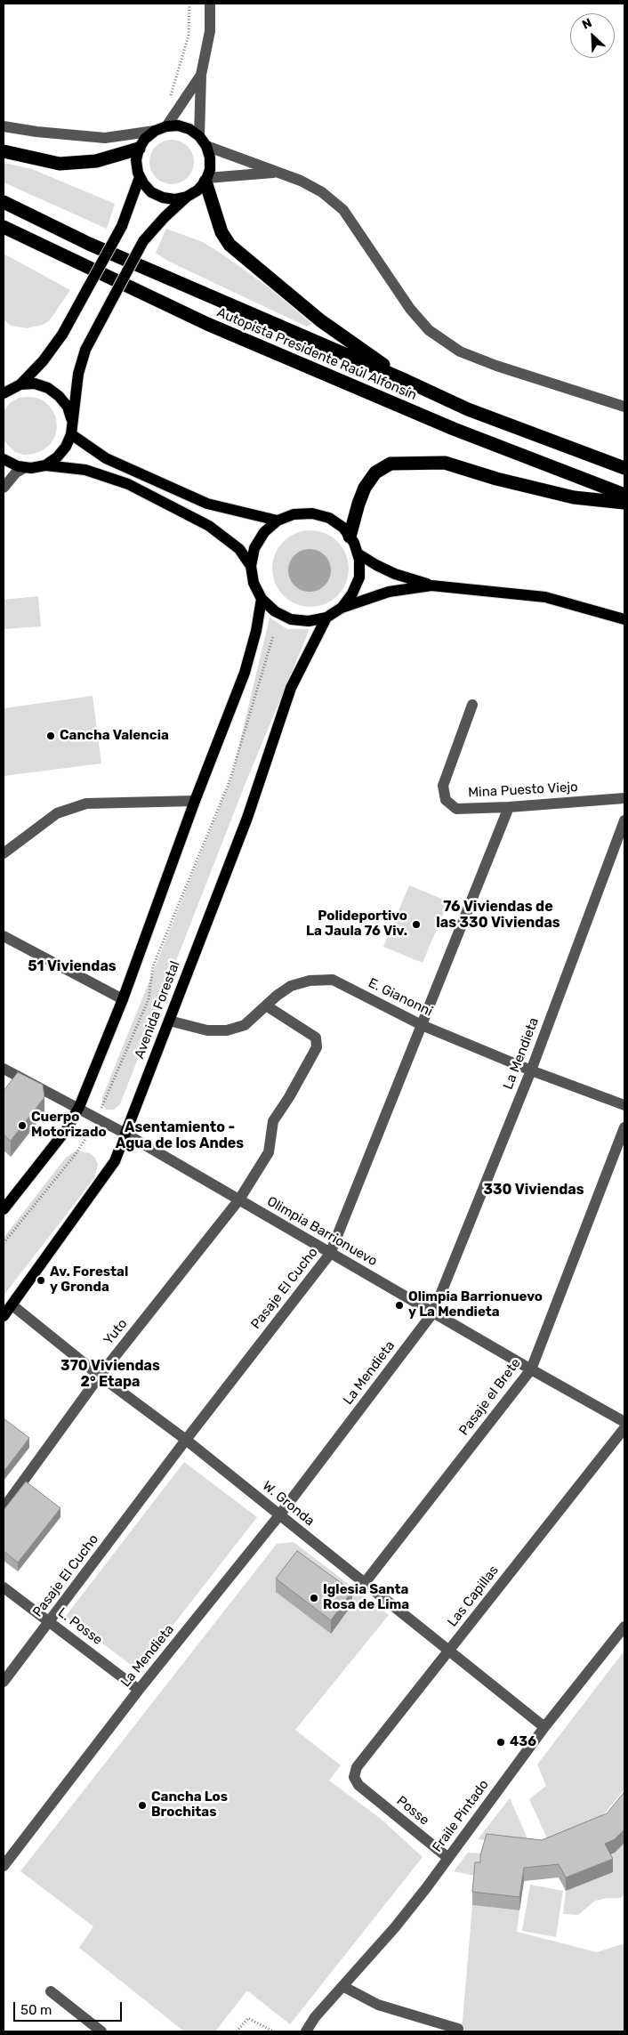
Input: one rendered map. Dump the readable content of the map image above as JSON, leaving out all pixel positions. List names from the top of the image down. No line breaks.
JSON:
{"streets":{"highway":["Autopista Presidente Raúl Alfonsín"],"main road":["Avenida Forestal"],"street":["Mina Puesto Viejo","E. Gianonni","La Mendieta","Olimpia Barrionuevo","Pasaje El Cucho","Yuto","Pasaje el Brete","W. Gronda","Las Capillas","L. Posse","Posse","Fraile Pintado"]},"crossings":[["Mina Puesto Viejo","Pasaje El Cucho"],["E. Gianonni","Avenida Forestal"],["E. Gianonni","La Mendieta"],["E. Gianonni","Pasaje El Cucho"],["E. Gianonni","Yuto"],["Avenida Forestal","Olimpia Barrionuevo"],["Avenida Forestal","W. Gronda"],["La Mendieta","Olimpia Barrionuevo"],["La Mendieta","W. Gronda"],["La Mendieta","L. Posse"],["Olimpia Barrionuevo","Pasaje El Cucho"],["Olimpia Barrionuevo","Yuto"],["Olimpia Barrionuevo","Pasaje el Brete"],["Pasaje El Cucho","W. Gronda"],["Pasaje El Cucho","L. Posse"],["Yuto","W. Gronda"],["Pasaje el Brete","W. Gronda"],["W. Gronda","Las Capillas"],["W. Gronda","Fraile Pintado"],["Las Capillas","Posse"],["Posse","Fraile Pintado"]],"districts":["76 Viviendas de las 330 Viviendas","51 Viviendas","Asentamiento - Agua de los Andes","330 Viviendas","370 Viviendas 2° Etapa"],"places":["Cancha Valencia","Polideportivo La Jaula 76 Viv.","Cuerpo Motorizado","Av. Forestal y Gronda","Olimpia Barrionuevo y La Mendieta","Iglesia Santa Rosa de Lima","436","Cancha Los Brochitas"],"scale_bar":"50 m","north":"top left"}
